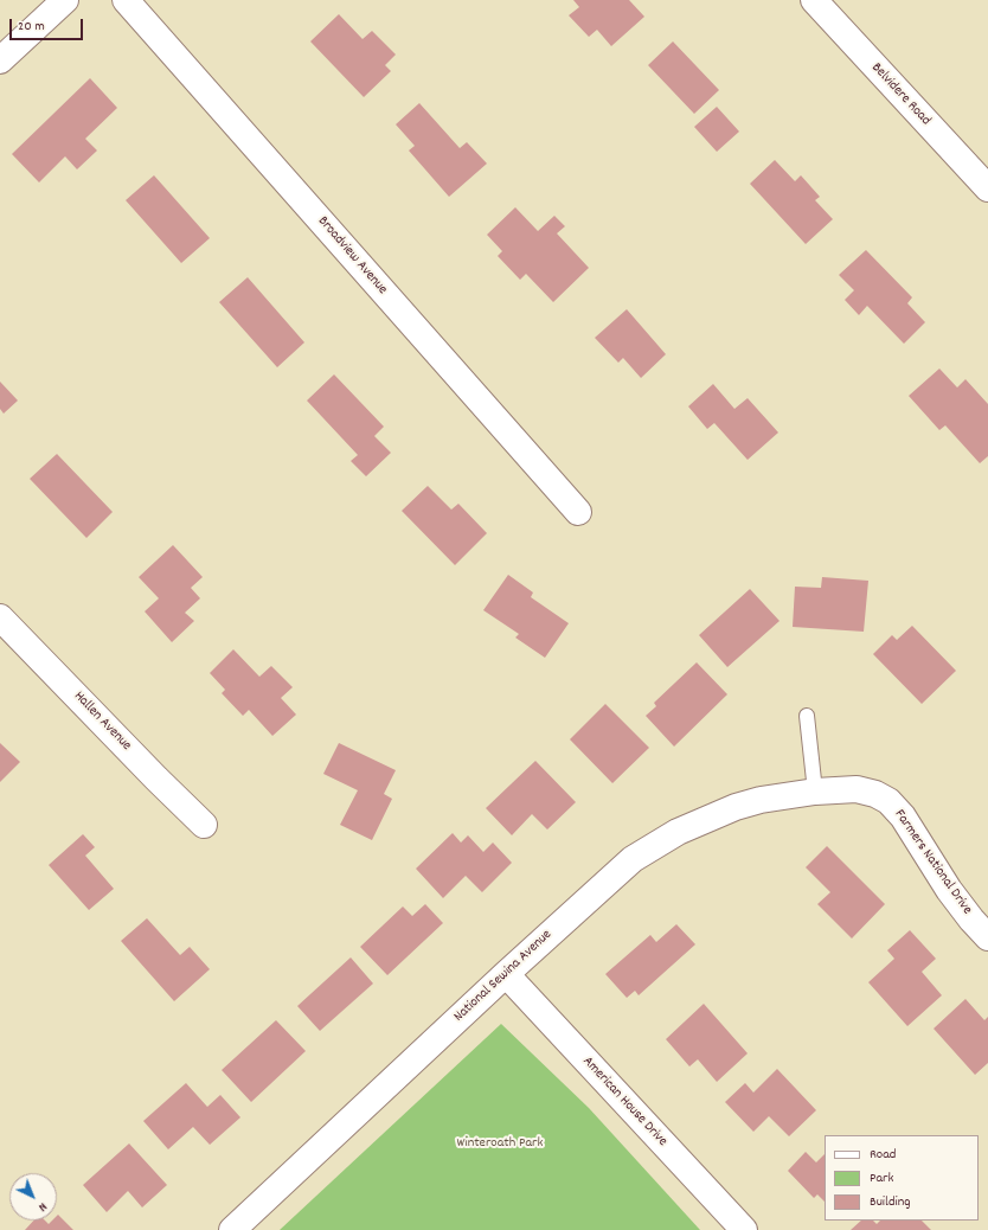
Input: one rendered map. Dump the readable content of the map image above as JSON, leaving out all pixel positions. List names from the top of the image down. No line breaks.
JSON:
{"streets":{"street":["Belvidere Road","Broadview Avenue","Hallen Avenue","Farmers National Drive","National Sewina Avenue","American House Drive"]},"crossings":[["Farmers National Drive","National Sewina Avenue"],["National Sewina Avenue","American House Drive"]],"parks":["Winteroath Park"],"legend":["Road","Park","Building"],"scale_bar":"20 m","north":"bottom right"}
